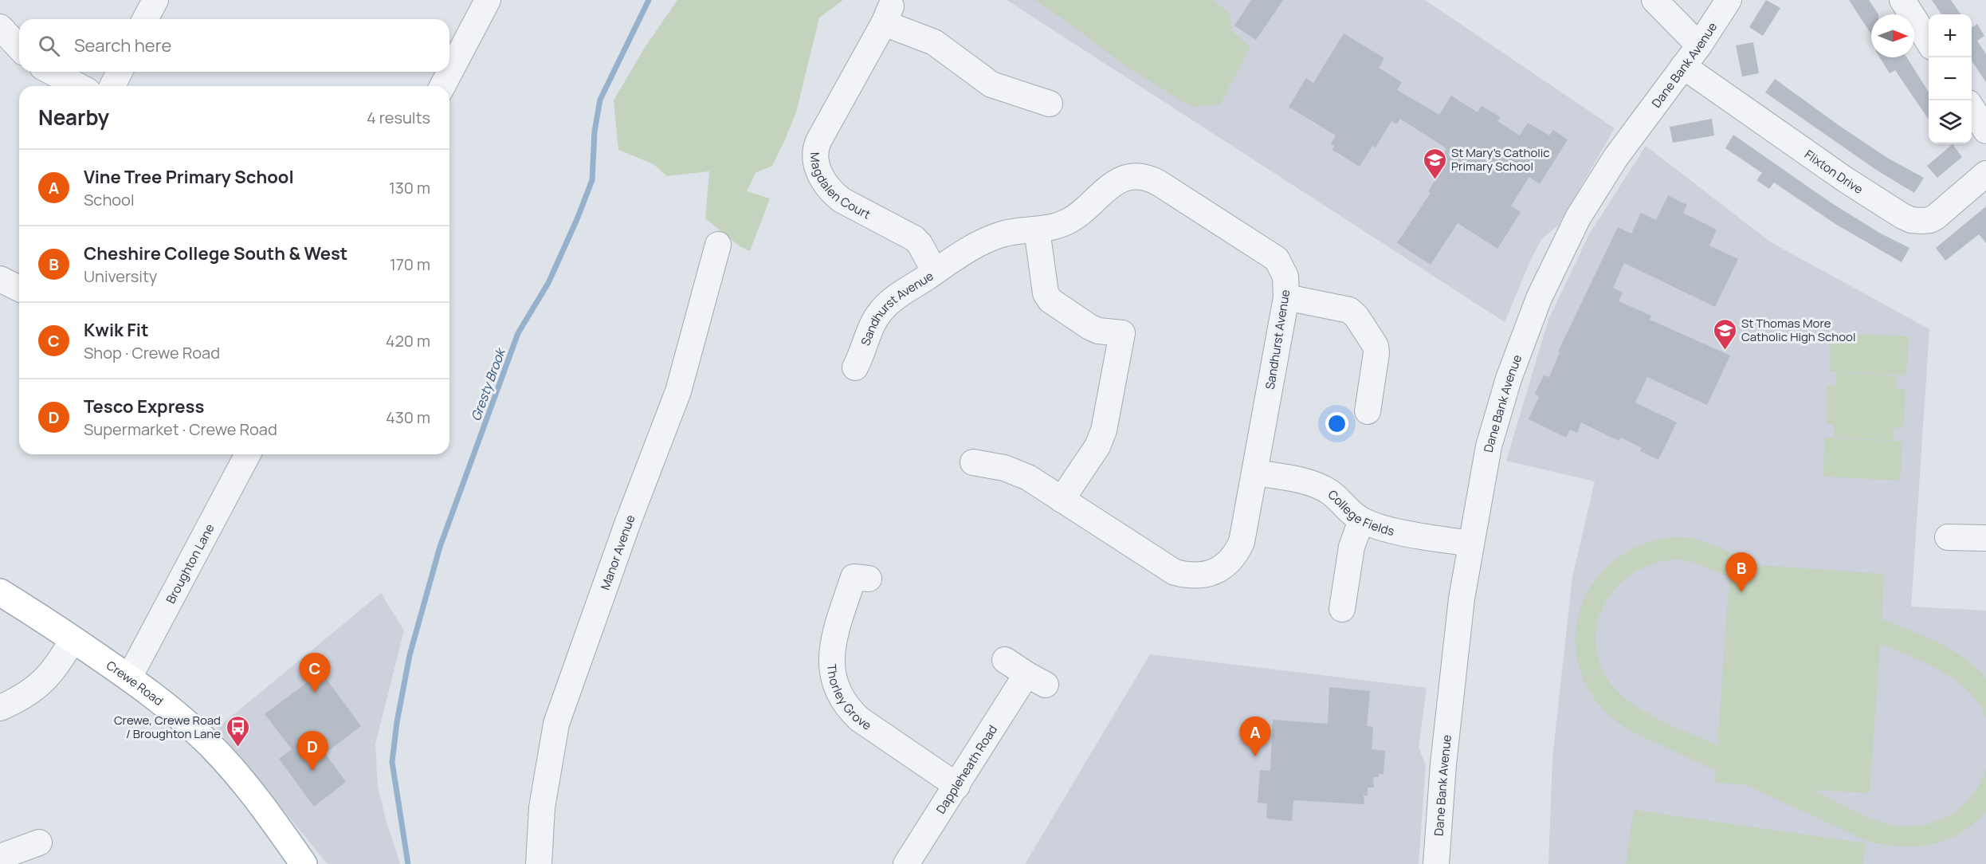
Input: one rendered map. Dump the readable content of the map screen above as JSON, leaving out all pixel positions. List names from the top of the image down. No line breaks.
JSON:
{"streets":{"main road":["Crewe Road"],"street":["Dane Bank Avenue","Flixton Drive","Magdalen Court","Sandhurst Avenue","College Fields","Manor Avenue","Broughton Lane","Thorley Grove","Dappleheath Road"]},"crossings":[["Dane Bank Avenue","Flixton Drive"],["Dane Bank Avenue","College Fields"],["Magdalen Court","Sandhurst Avenue"],["Sandhurst Avenue","College Fields"],["Broughton Lane","Crewe Road"],["Thorley Grove","Dappleheath Road"]],"water":["Gresty Brook"],"places":{"school or university":["St Mary's Catholic Primary School","St Thomas More Catholic High School"],"bus stop":["Crewe, Crewe Road / Broughton Lane"]},"north":"right","page":{"map_buttons":["+","−"],"search":"Search here","heading":["Nearby","4 results"],"list":[{"mark":"A","name":"Vine Tree Primary School","note":"School","value":"130 m"},{"mark":"B","name":"Cheshire College South & West","note":"University","value":"170 m"},{"mark":"C","name":"Kwik Fit","note":"Shop · Crewe Road","value":"420 m"},{"mark":"D","name":"Tesco Express","note":"Supermarket · Crewe Road","value":"430 m"}],"pins":["B","C","A","D"]}}
